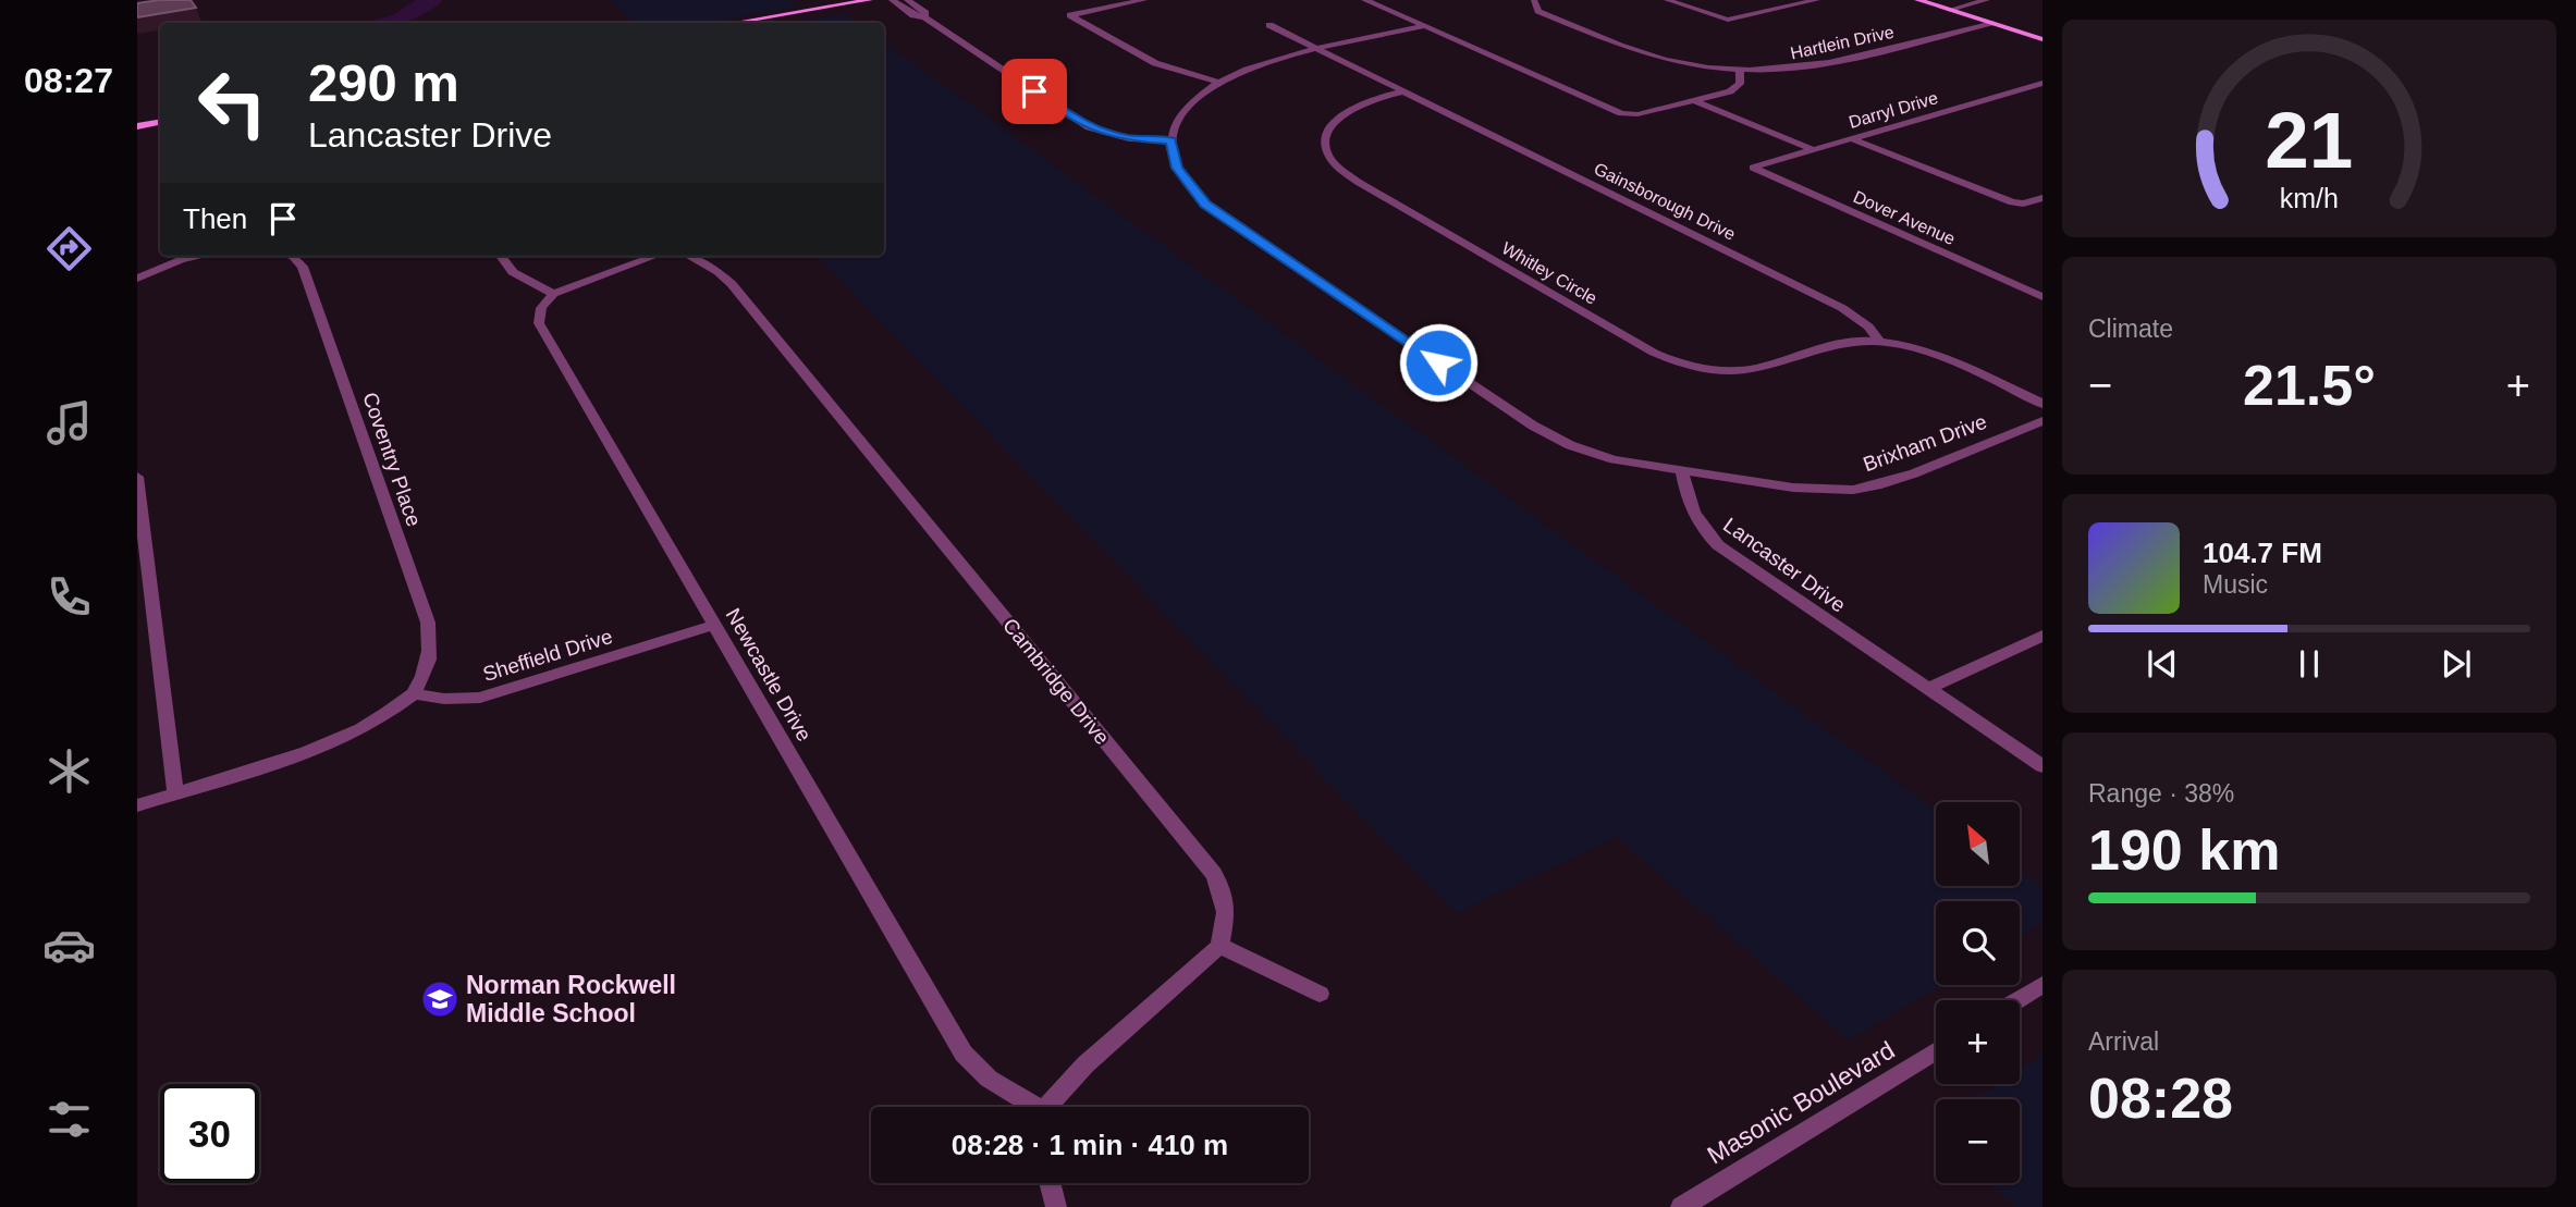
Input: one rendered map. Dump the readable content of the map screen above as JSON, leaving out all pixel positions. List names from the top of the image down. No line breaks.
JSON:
{"streets":{"street":["Hartlein Drive","Darryl Drive","Gainsborough Drive","Dover Avenue","Whitley Circle","Brixham Drive","Coventry Place","Lancaster Drive","Sheffield Drive","Newcastle Drive","Cambridge Drive","Masonic Boulevard"]},"crossings":[["Darryl Drive","Dover Avenue"],["Gainsborough Drive","Whitley Circle"],["Brixham Drive","Lancaster Drive"],["Coventry Place","Sheffield Drive"],["Sheffield Drive","Newcastle Drive"]],"places":{"school or university":["Norman Rockwell Middle School"]},"north":"top left","page":{"tabs":"08:27","turn":["290 m","Lancaster Drive"],"then":"Then","tile":["Climate",["Range · 38%","190 km"],["Arrival","08:28"]],"heat":["−","21.5°","+"],"song":["104.7 FM","Music"],"map_buttons":["+","−"],"limit":"30","trip":"08:28 · 1 min · 410 m","gauge":["21","km/h"]}}
